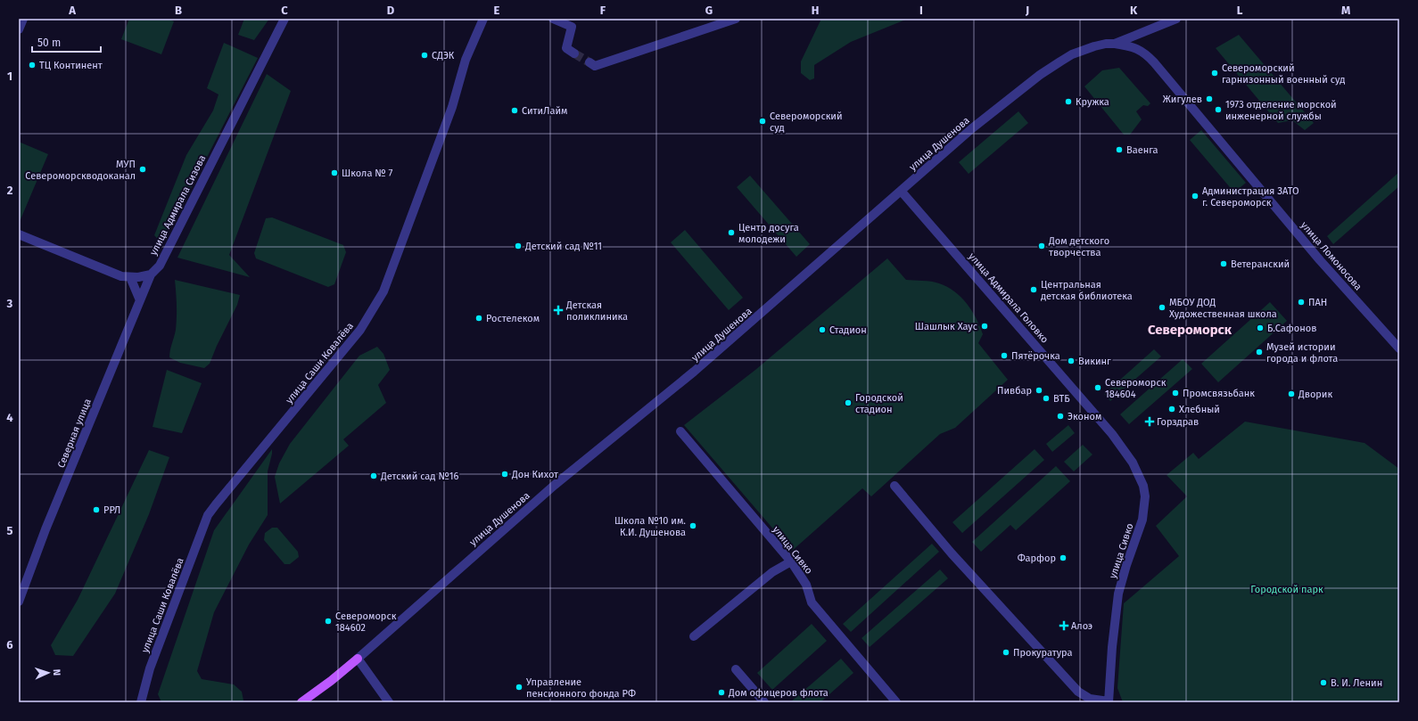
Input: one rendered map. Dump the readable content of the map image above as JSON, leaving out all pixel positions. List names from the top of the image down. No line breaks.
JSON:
{"streets":{"main road":["улица Душенова"],"street":["улица Адмирала Сизова","улица Ломоносова","улица Адмирала Головко","улица Саши Ковалёва","Северная улица","улица Сивко"]},"crossings":[["улица Душенова","улица Ломоносова"],["улица Душенова","улица Адмирала Головко"],["улица Адмирала Сизова","Северная улица"],["улица Адмирала Головко","улица Сивко"]],"districts":["Североморск"],"parks":["Городской парк"],"places":{"other":["СДЭК","ТЦ Континент","Североморский гарнизонный военный суд","Жигулев","Кружка","1973 отделение морской инженерной службы","СитиЛайм","Североморский суд","Ваенга","МУП Североморскводоканал","Школа № 7","Администрация ЗАТО г. Североморск","Центр досуга молодежи","Детский сад №11","Дом детского творчества","Ветеранский","Центральная детская библиотека","ПАН","МБОУ ДОД Художественная школа","Ростелеком","Шашлык Хаус","Б.Сафонов","Стадион","Музей истории города и флота","Пятёрочка","Викинг","Североморск 184604","Пивбар","Промсвязьбанк","Дворик","ВТБ","Городской стадион","Хлебный","Эконом","Дон Кихот","Детский сад №16","РРЛ","Школа №10 им. К.И. Душенова","Фарфор","Североморск 184602","Прокуратура","В. И. Ленин","Управление пенсионного фонда РФ","Дом офицеров флота"],"health":["Детская поликлиника","Горздрав","Алоэ"]},"scale_bar":"50 m","north":"right","grid":{"columns":["A","B","C","D","E","F","G","H","I","J","K","L","M"],"rows":["1","2","3","4","5","6"]}}
